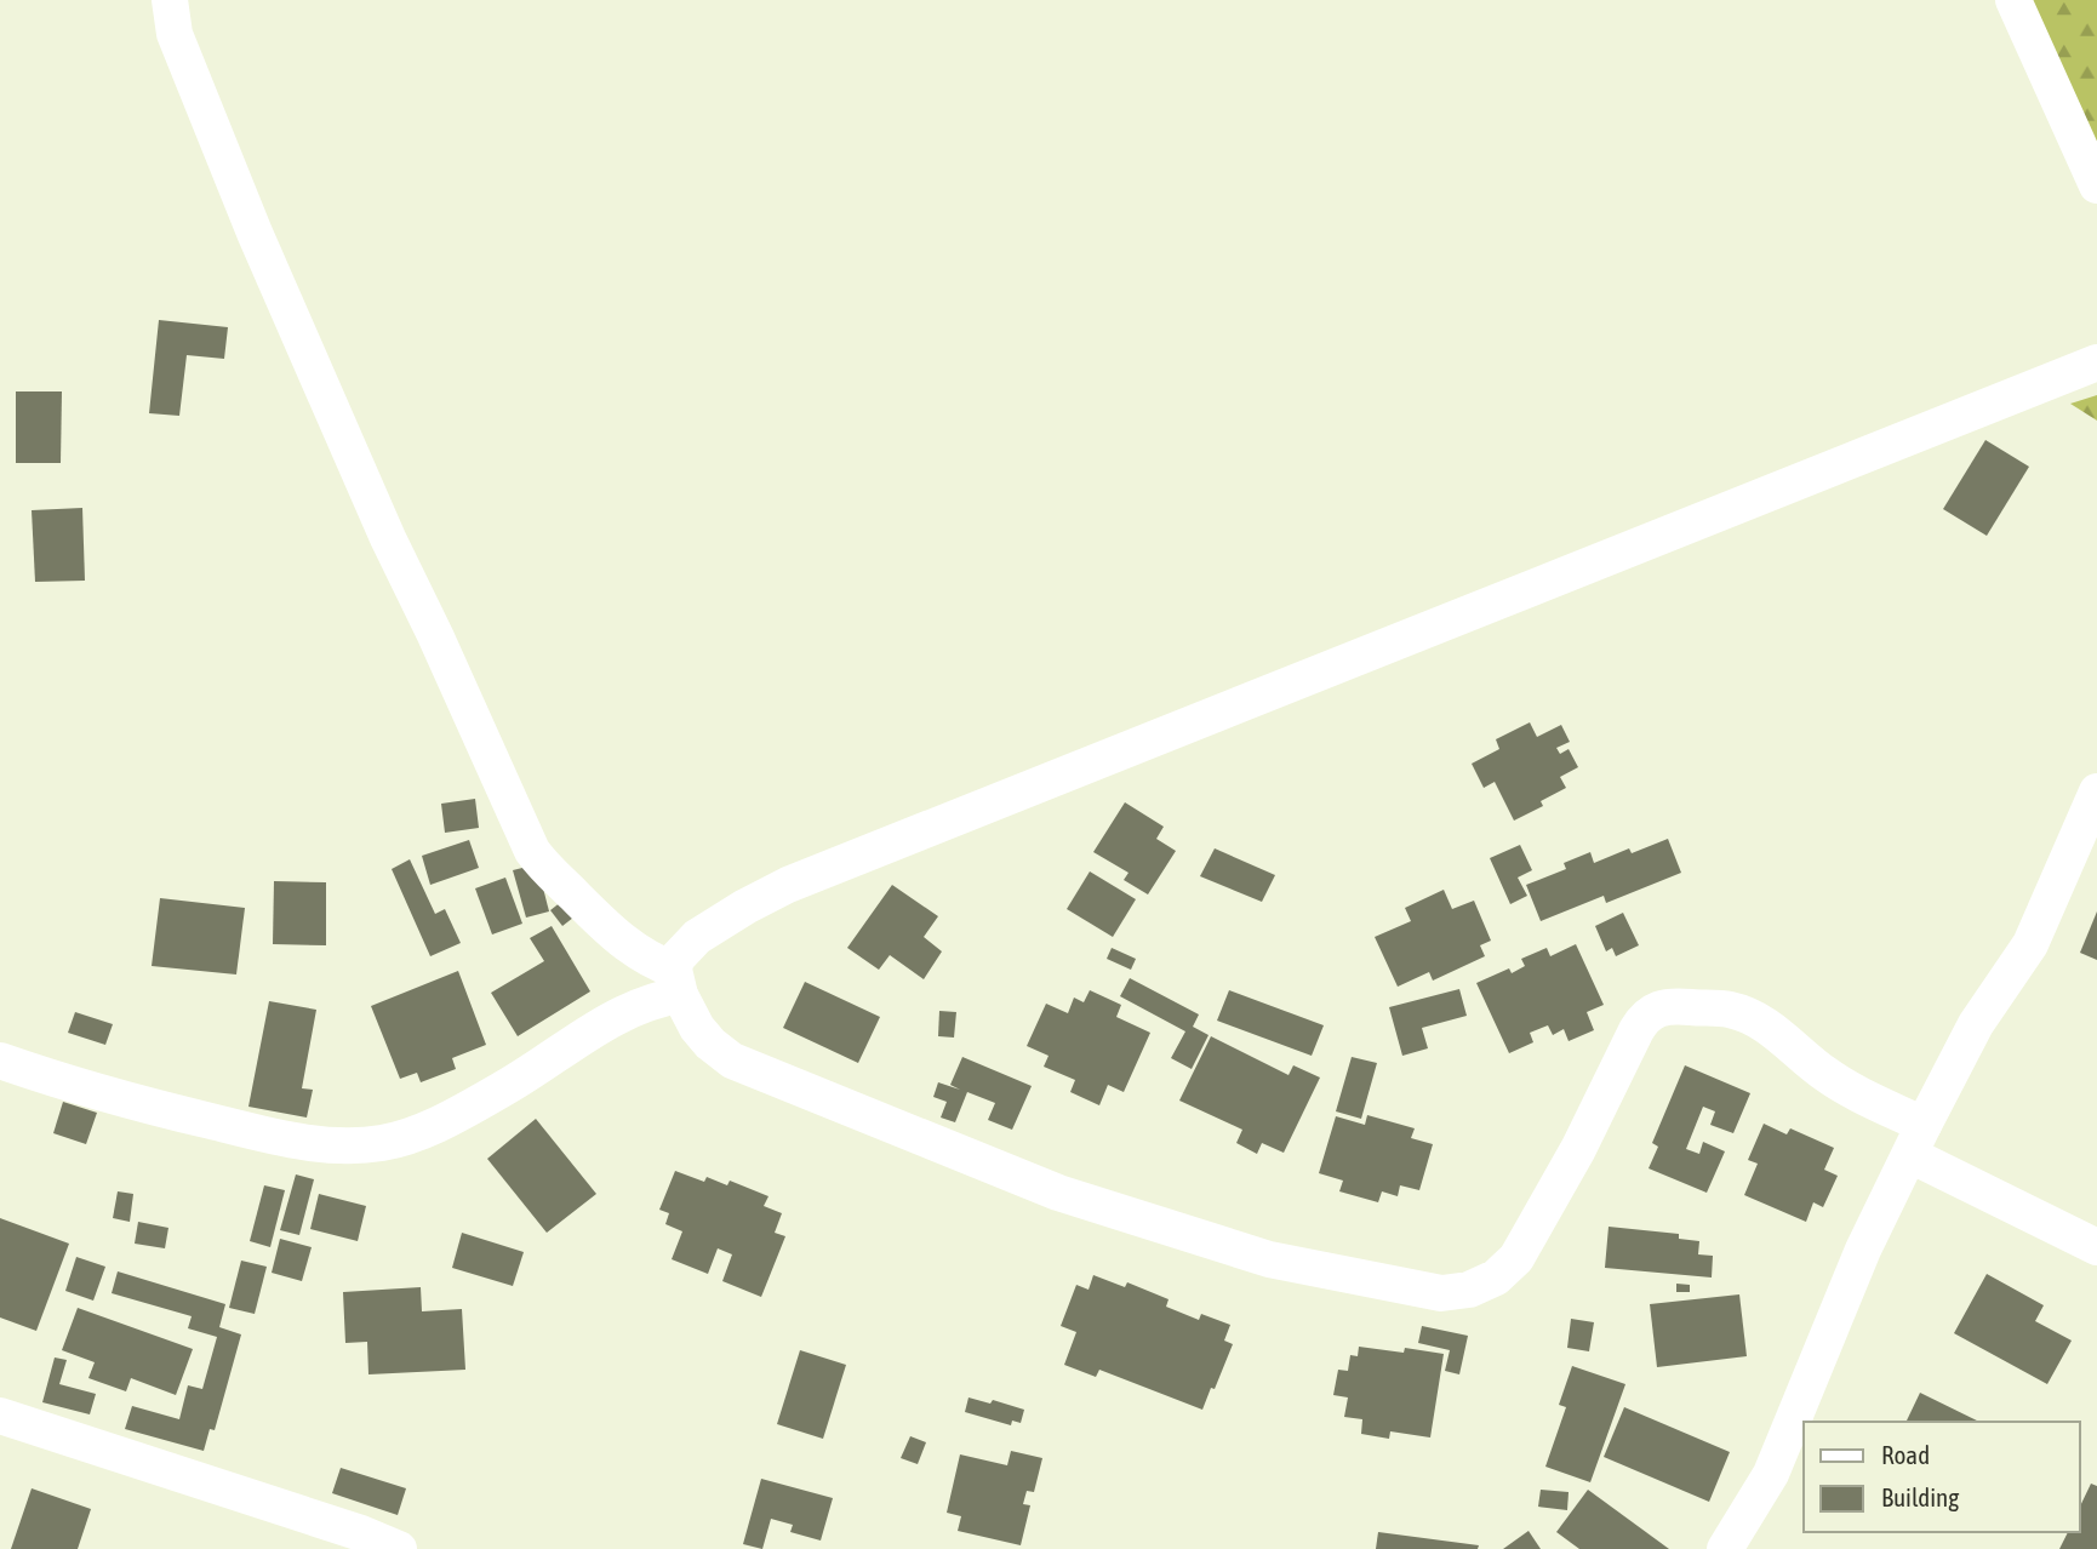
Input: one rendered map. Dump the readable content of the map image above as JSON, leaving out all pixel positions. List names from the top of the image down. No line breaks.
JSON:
{"legend":["Road","Building"]}
